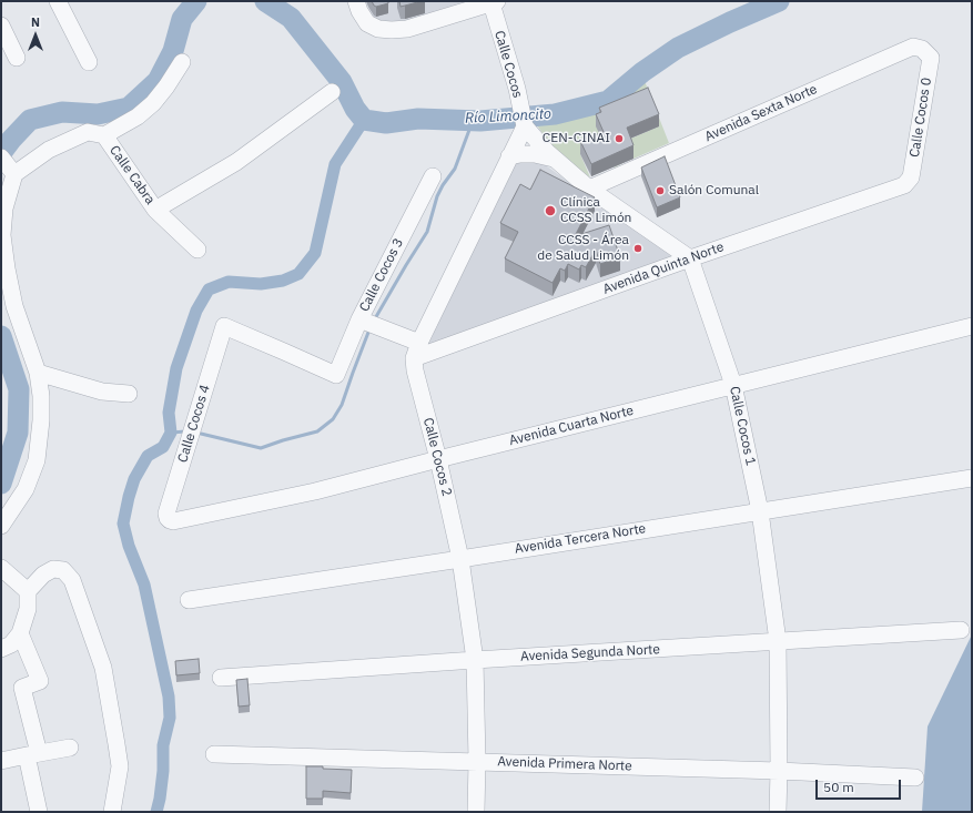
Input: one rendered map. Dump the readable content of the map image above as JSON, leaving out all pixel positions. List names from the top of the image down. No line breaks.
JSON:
{"streets":{"street":["Calle Cocos","Avenida Sexta Norte","Calle Cocos 0","Calle Cabra","Avenida Quinta Norte","Calle Cocos 3","Calle Cocos 4","Avenida Cuarta Norte","Calle Cocos 1","Calle Cocos 2","Avenida Tercera Norte","Avenida Segunda Norte","Avenida Primera Norte"]},"crossings":[["Avenida Sexta Norte","Calle Cocos 0"],["Calle Cocos 0","Avenida Quinta Norte"],["Avenida Quinta Norte","Calle Cocos 1"],["Avenida Quinta Norte","Calle Cocos 2"],["Calle Cocos 3","Calle Cocos 4"],["Calle Cocos 4","Avenida Cuarta Norte"],["Avenida Cuarta Norte","Calle Cocos 1"],["Avenida Cuarta Norte","Calle Cocos 2"],["Calle Cocos 1","Avenida Tercera Norte"],["Calle Cocos 1","Avenida Segunda Norte"],["Calle Cocos 1","Avenida Primera Norte"],["Calle Cocos 2","Avenida Tercera Norte"],["Calle Cocos 2","Avenida Segunda Norte"],["Calle Cocos 2","Avenida Primera Norte"]],"water":["Río Limoncito"],"places":["CEN-CINAI","Salón Comunal","Clínica CCSS Limón","CCSS - Área de Salud Limón"],"scale_bar":"50 m","north":"top"}
